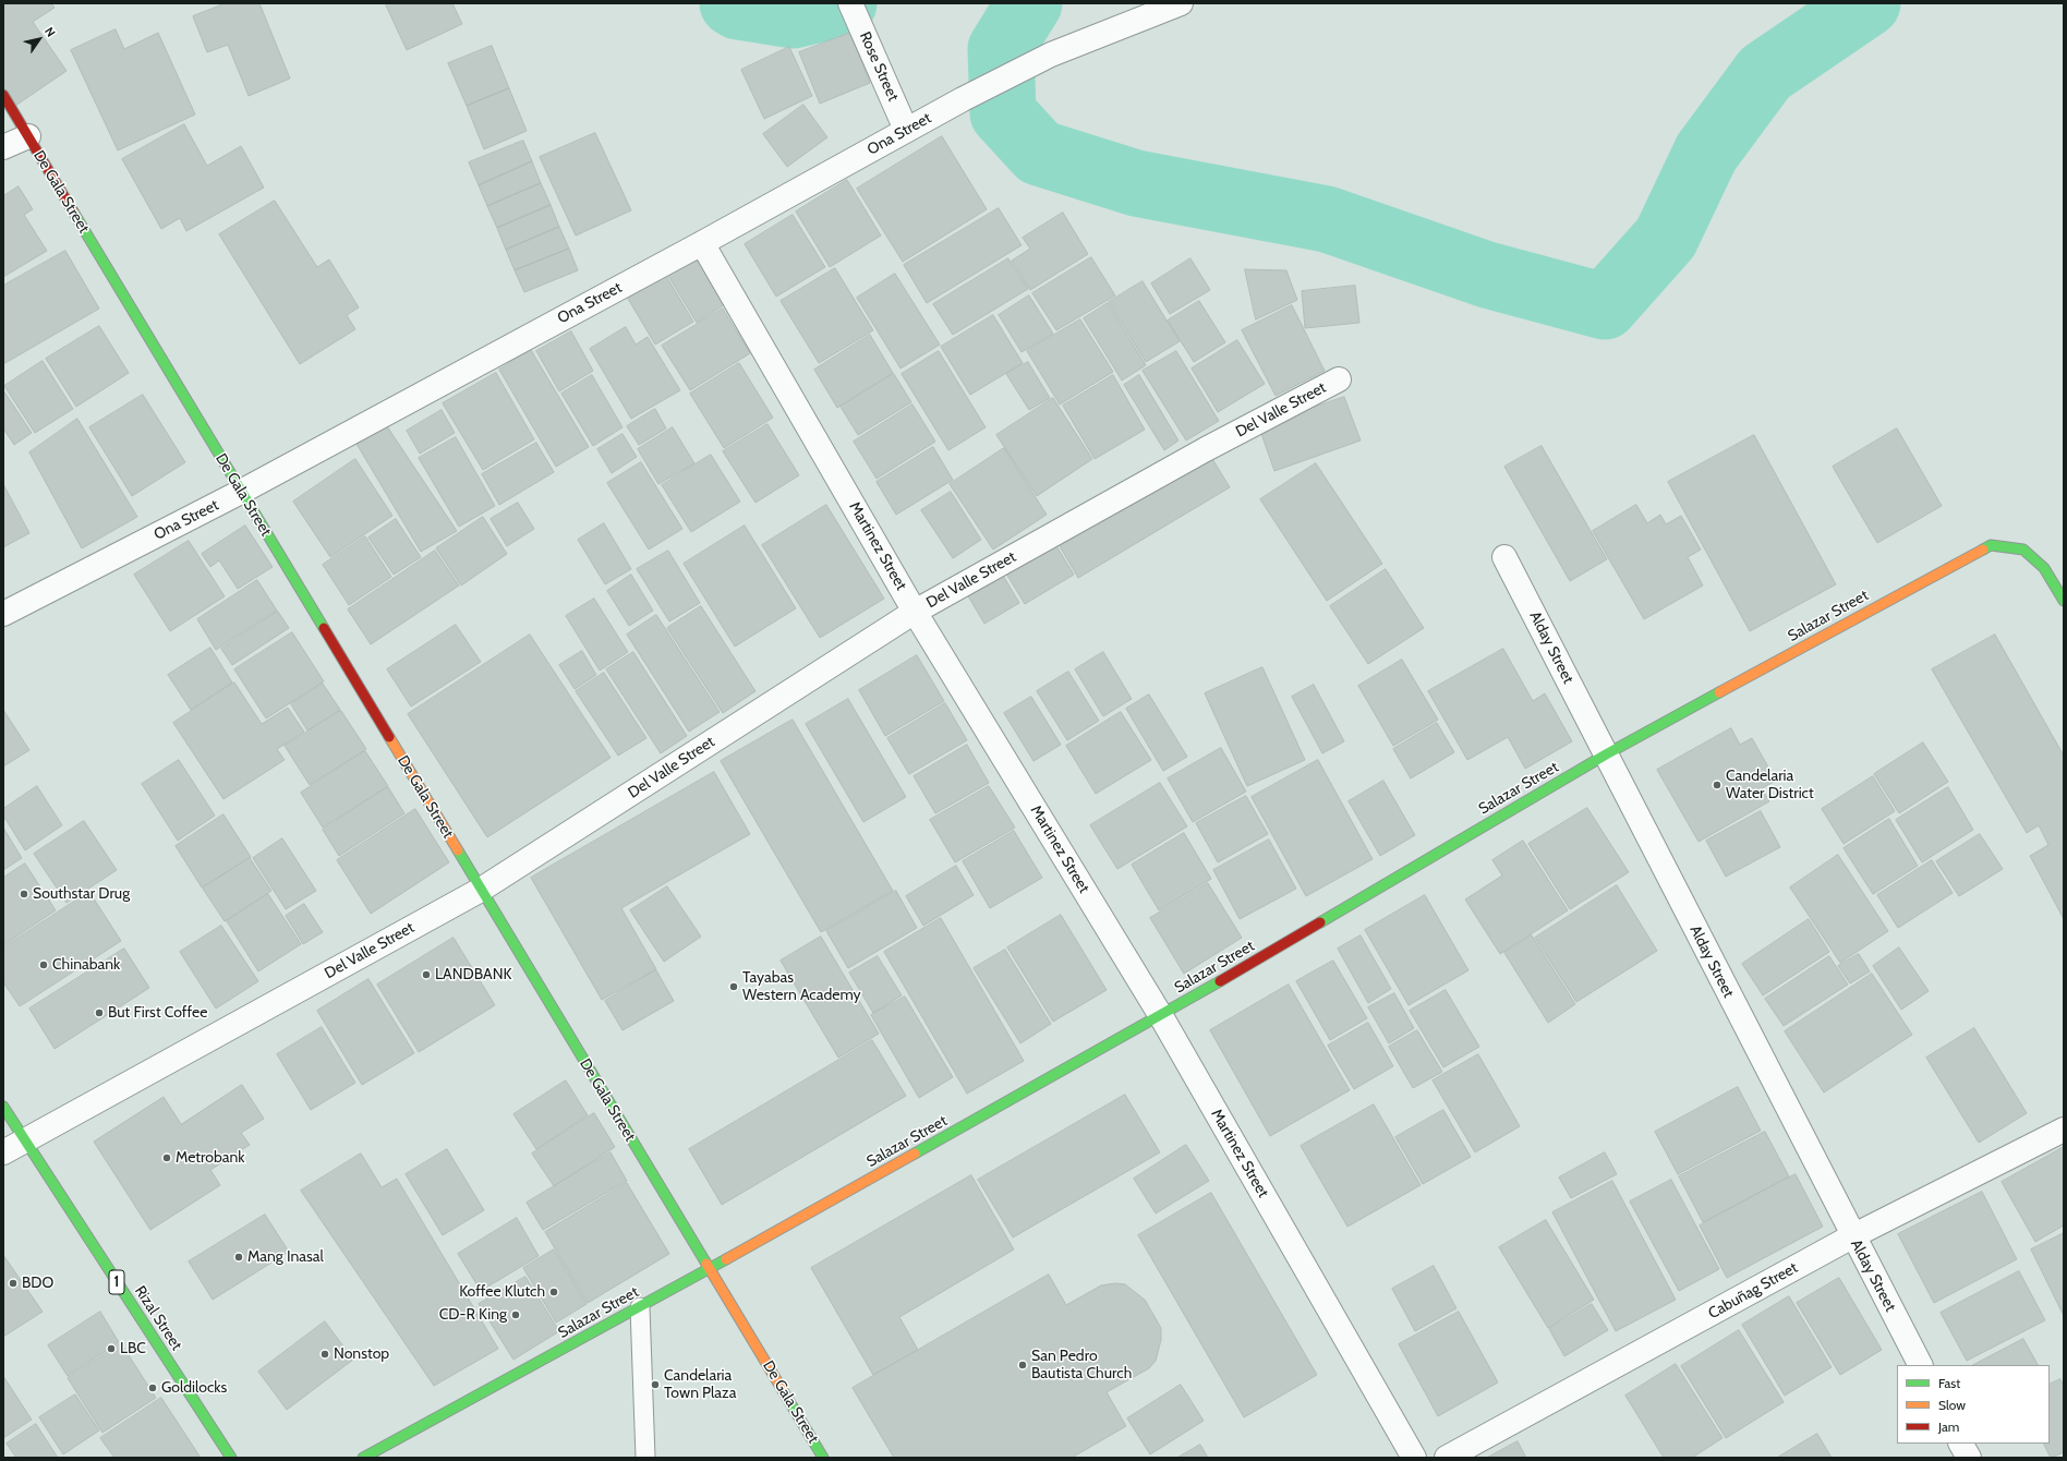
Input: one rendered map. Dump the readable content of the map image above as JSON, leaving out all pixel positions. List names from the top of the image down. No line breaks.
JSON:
{"streets":{"street":["Rose Street","Ona Street","De Gala Street","Del Valle Street","Martinez Street","Salazar Street","Alday Street","1","Cabuñag Street","Rizal Street"]},"crossings":[["Rose Street","Ona Street"],["Ona Street","De Gala Street"],["Ona Street","Martinez Street"],["De Gala Street","Del Valle Street"],["De Gala Street","Salazar Street"],["Del Valle Street","Martinez Street"],["Del Valle Street","Rizal Street"],["Martinez Street","Salazar Street"],["Salazar Street","Alday Street"],["Alday Street","Cabuñag Street"]],"places":["Candelaria Water District","Southstar Drug","Chinabank","LANDBANK","Tayabas Western Academy","But First Coffee","Metrobank","Mang Inasal","BDO","Koffee Klutch","CD-R King","LBC","Nonstop","San Pedro Bautista Church","Candelaria Town Plaza","Goldilocks"],"legend":["Fast","Slow","Jam"],"north":"top right"}
